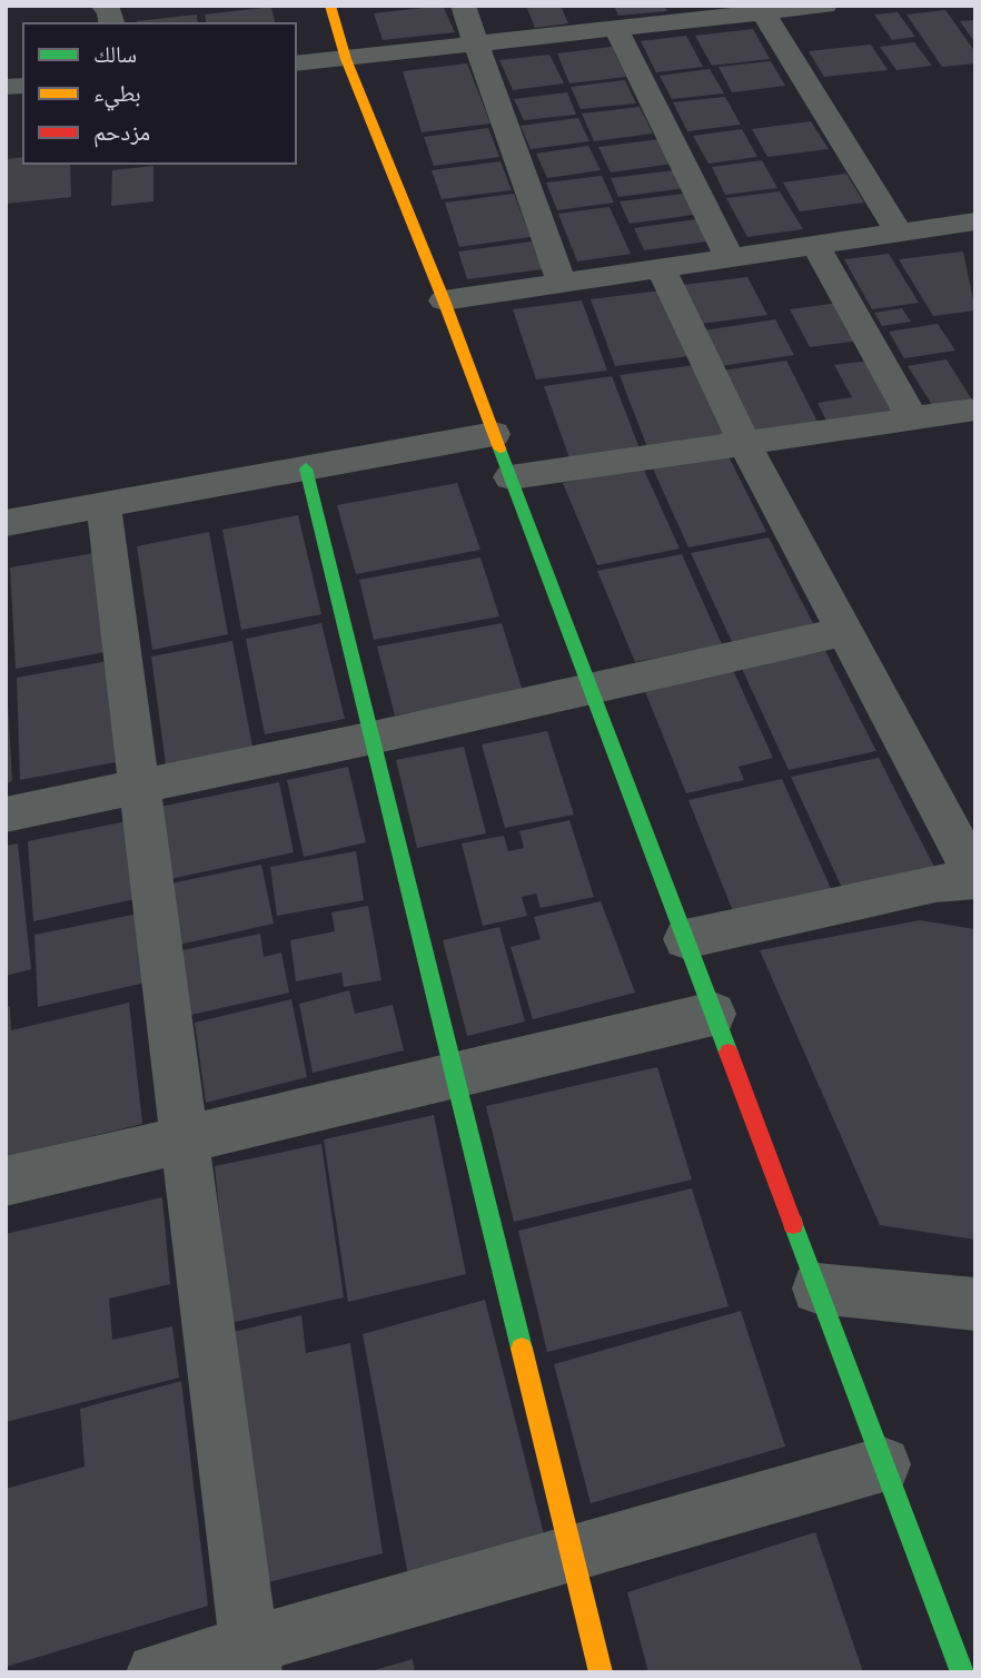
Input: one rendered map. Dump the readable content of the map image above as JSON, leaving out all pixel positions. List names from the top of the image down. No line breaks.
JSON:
{"legend":["سالك","بطيء","مزدحم"]}
